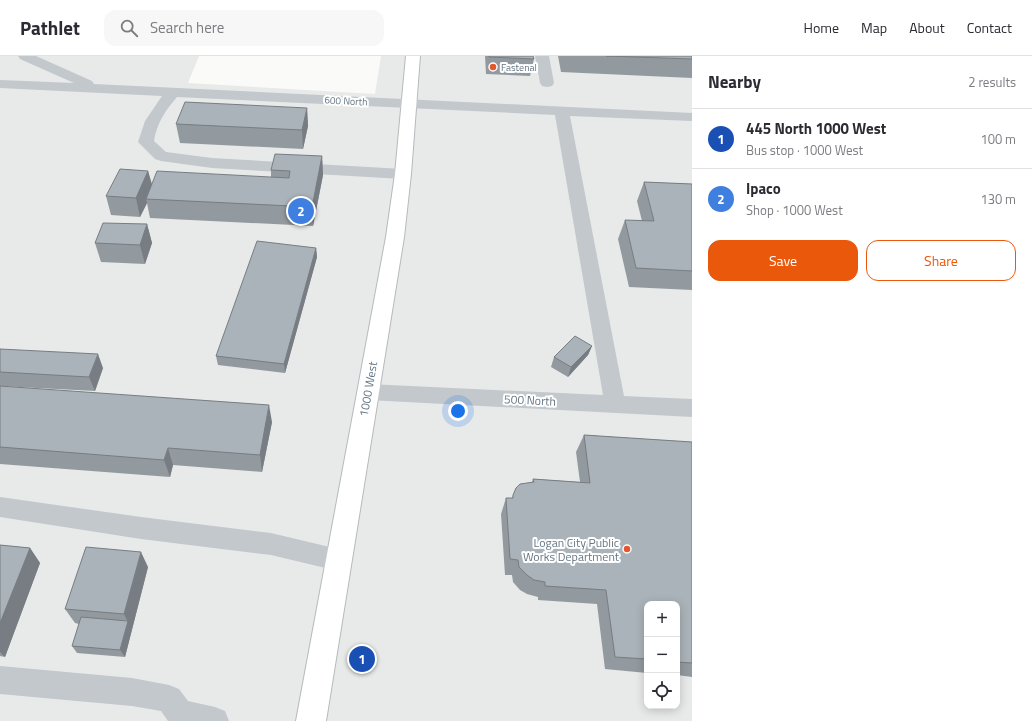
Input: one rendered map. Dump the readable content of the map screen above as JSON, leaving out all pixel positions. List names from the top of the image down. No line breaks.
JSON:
{"streets":{"main road":["1000 West"],"street":["600 North","500 North"]},"crossings":[["600 North","1000 West"],["1000 West","500 North"]],"places":["Fastenal","Logan City Public Works Department"],"page":{"header":"Pathlet","search":"Search here","nav":["Home","Map","About","Contact"],"heading":["Nearby","2 results"],"list":[{"mark":"1","name":"445 North 1000 West","note":"Bus stop · 1000 West","value":"100 m"},{"mark":"2","name":"Ipaco","note":"Shop · 1000 West","value":"130 m"}],"pins":["2","1"],"buttons":["Save","Share"],"map_buttons":["+","−"]}}
